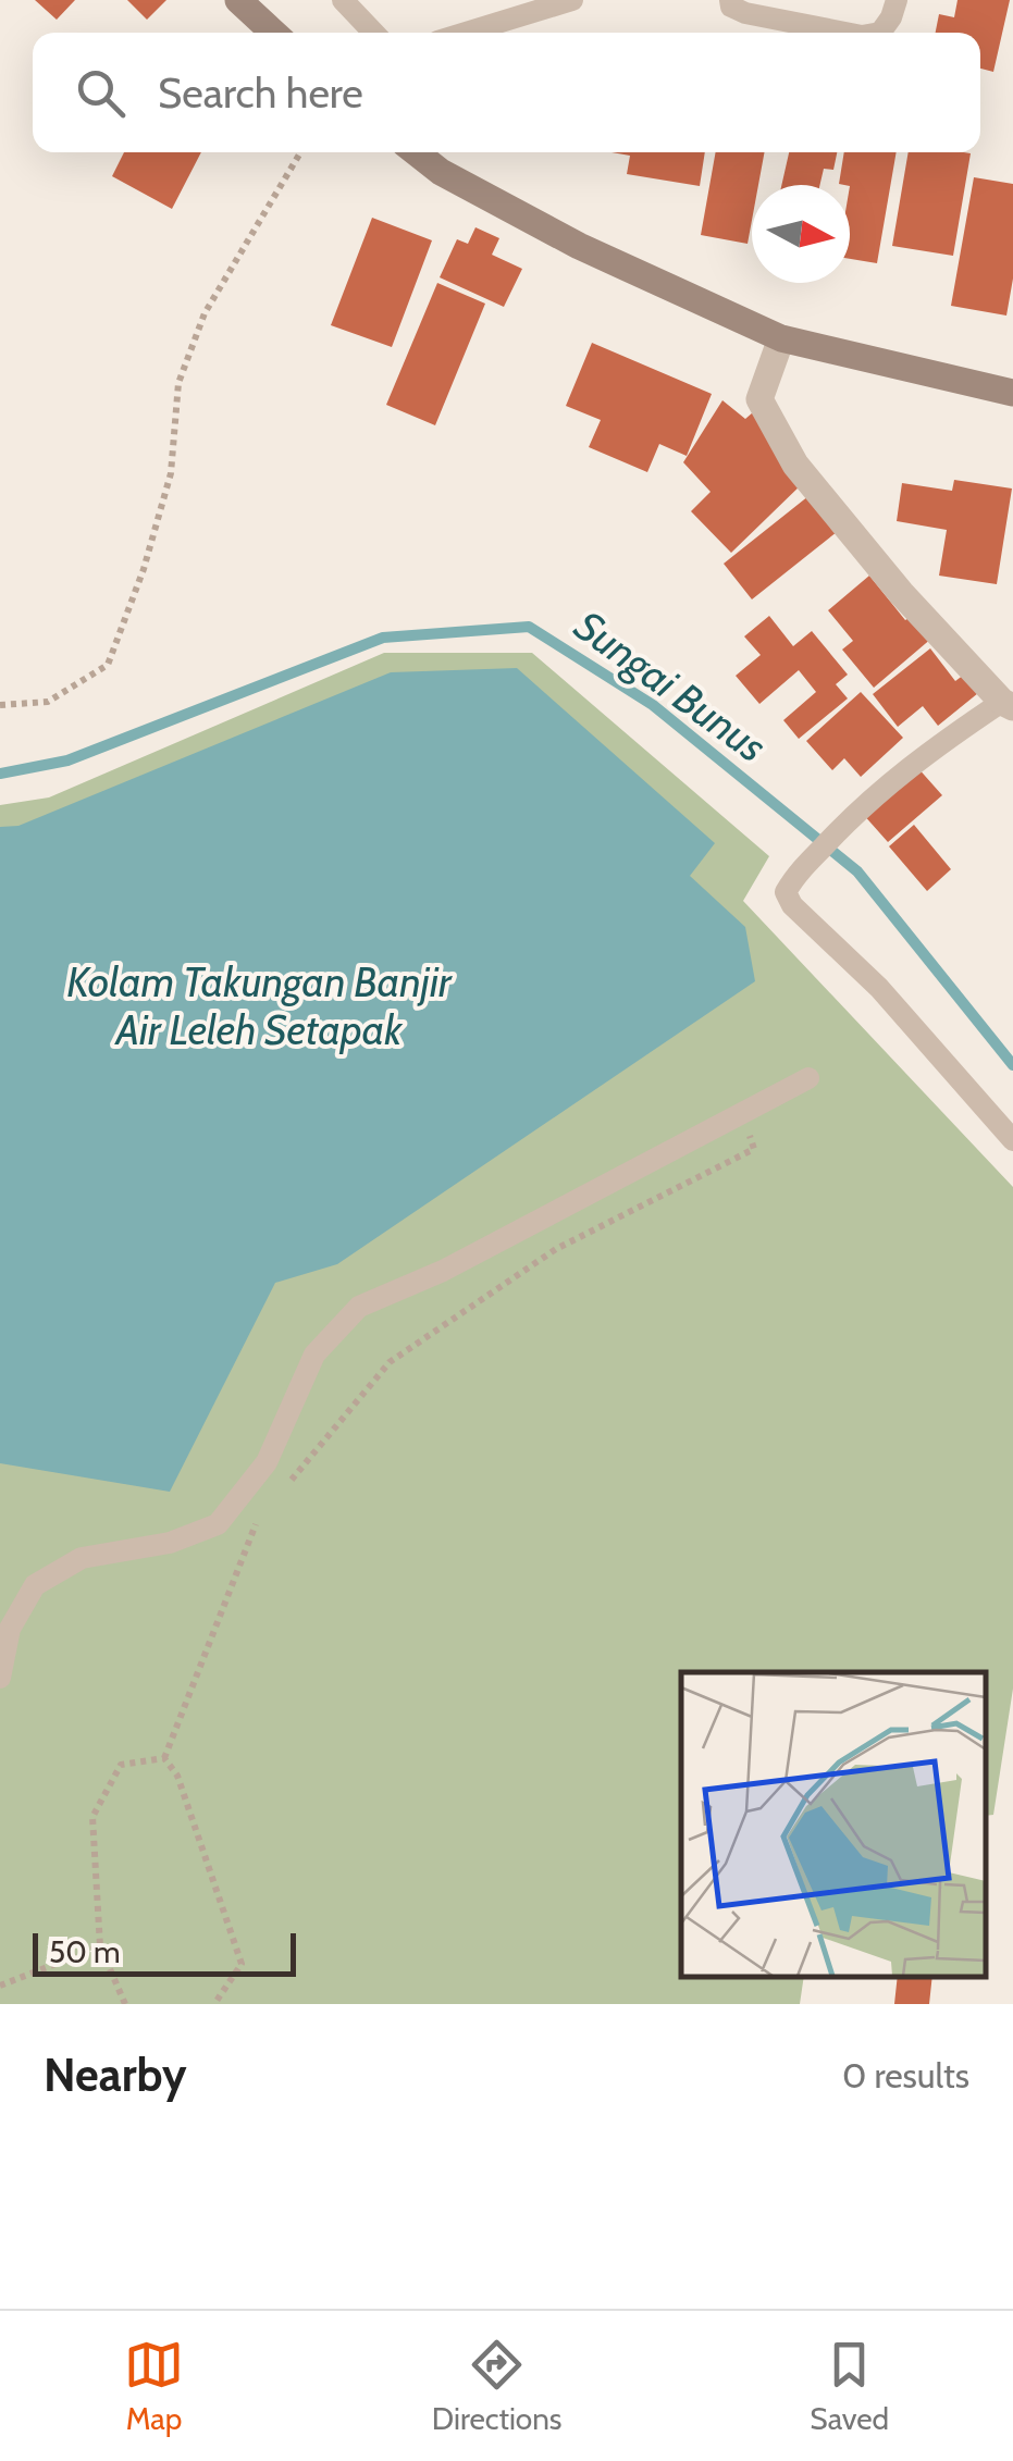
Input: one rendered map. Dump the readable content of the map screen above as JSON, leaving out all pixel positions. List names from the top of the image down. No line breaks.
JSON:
{"water":["Sungai Bunus","Kolam Takungan Banjir Air Leleh Setapak"],"scale_bar":"50 m","north":"right","page":{"search":"Search here","scale":"50 m","heading":["Nearby","0 results"],"nav":["Map","Directions","Saved"]}}
